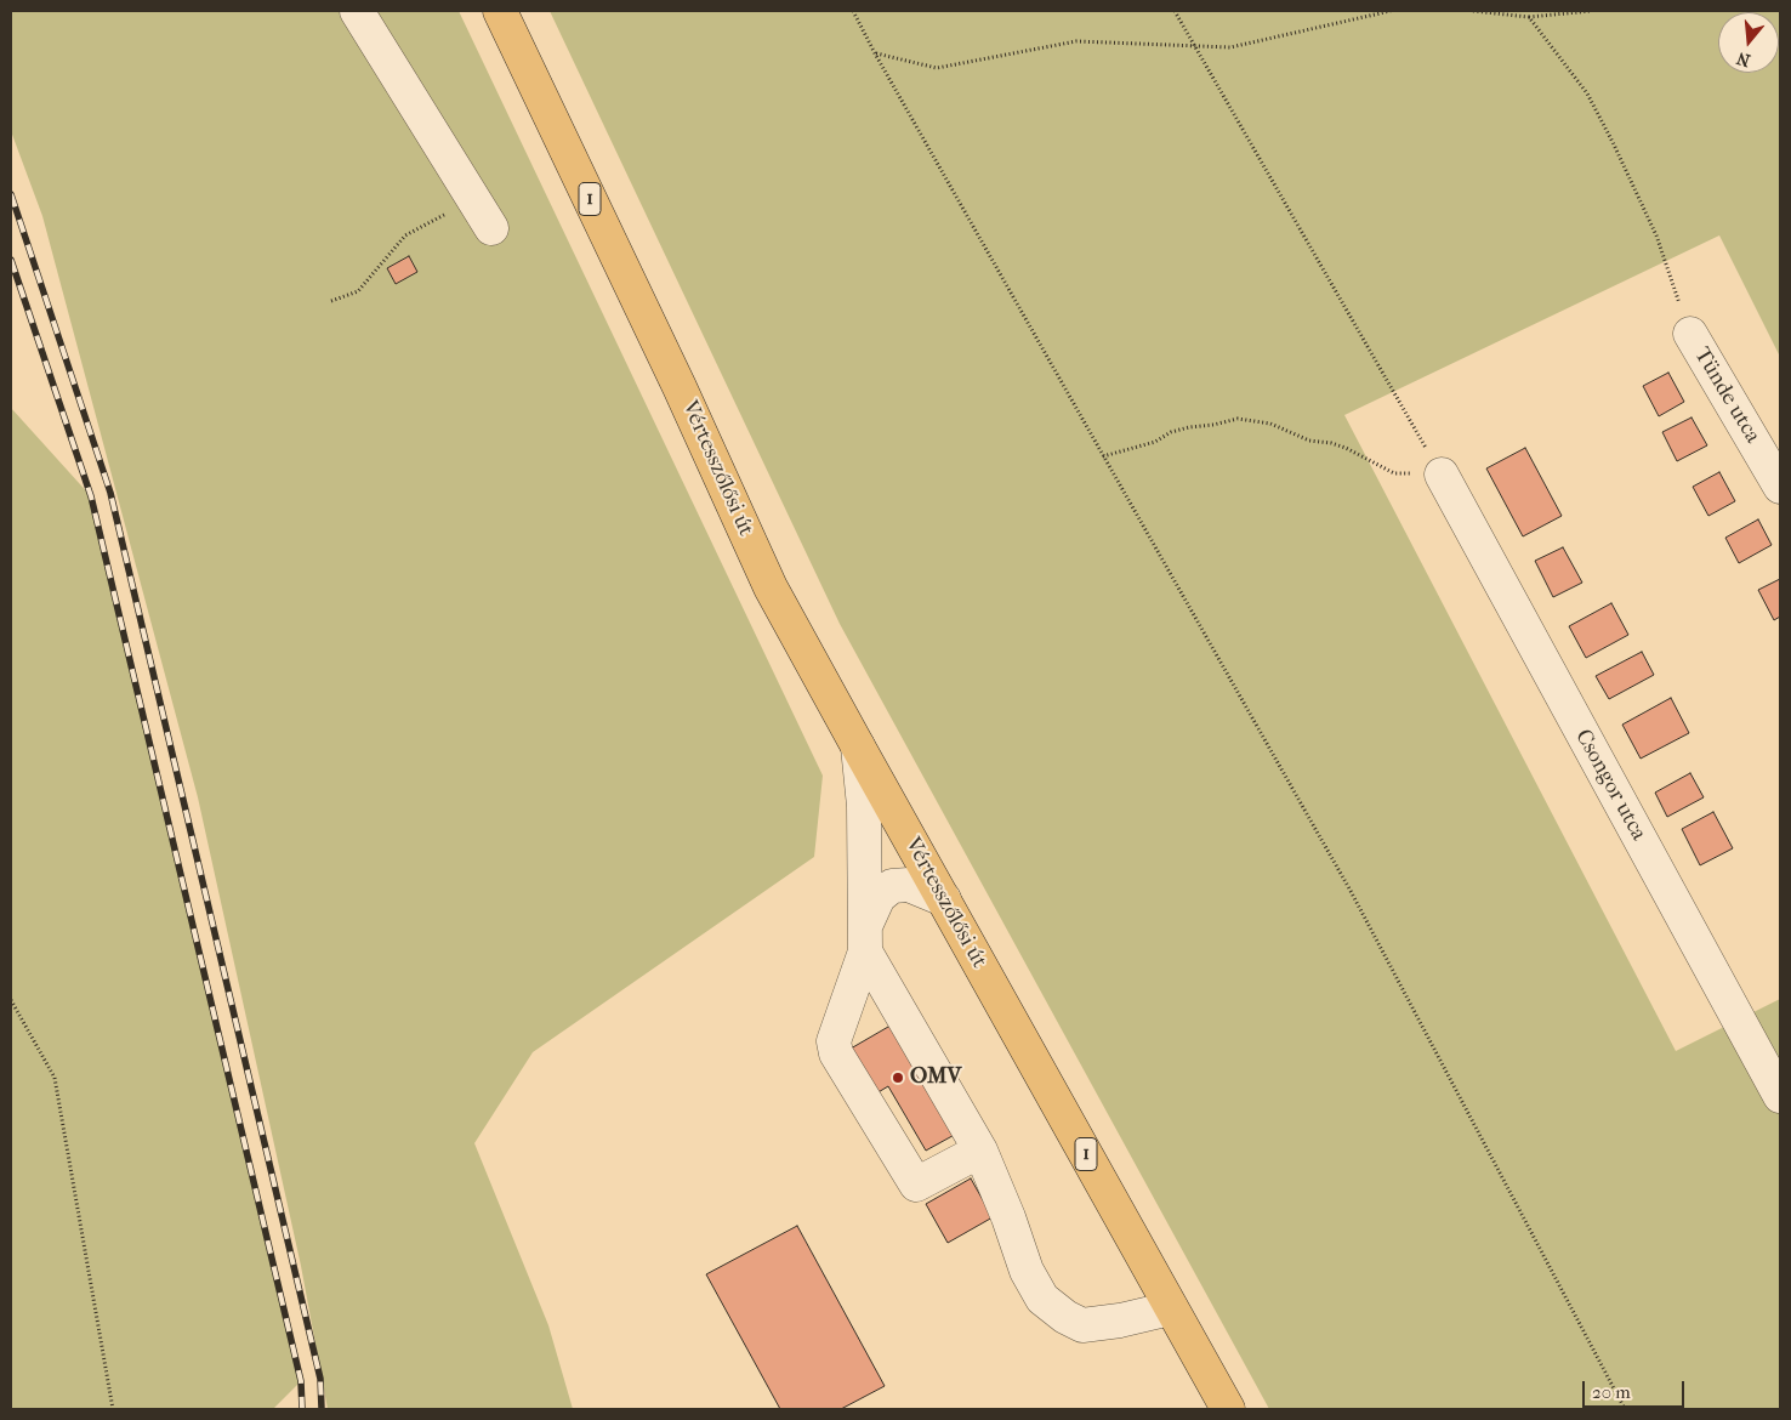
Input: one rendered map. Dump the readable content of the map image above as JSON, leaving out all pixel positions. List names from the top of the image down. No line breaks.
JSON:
{"streets":{"main road":["1","Vértesszőlősi út"],"street":["Tünde utca","Csongor utca"]},"places":["OMV"],"scale_bar":"20 m","north":"bottom"}
